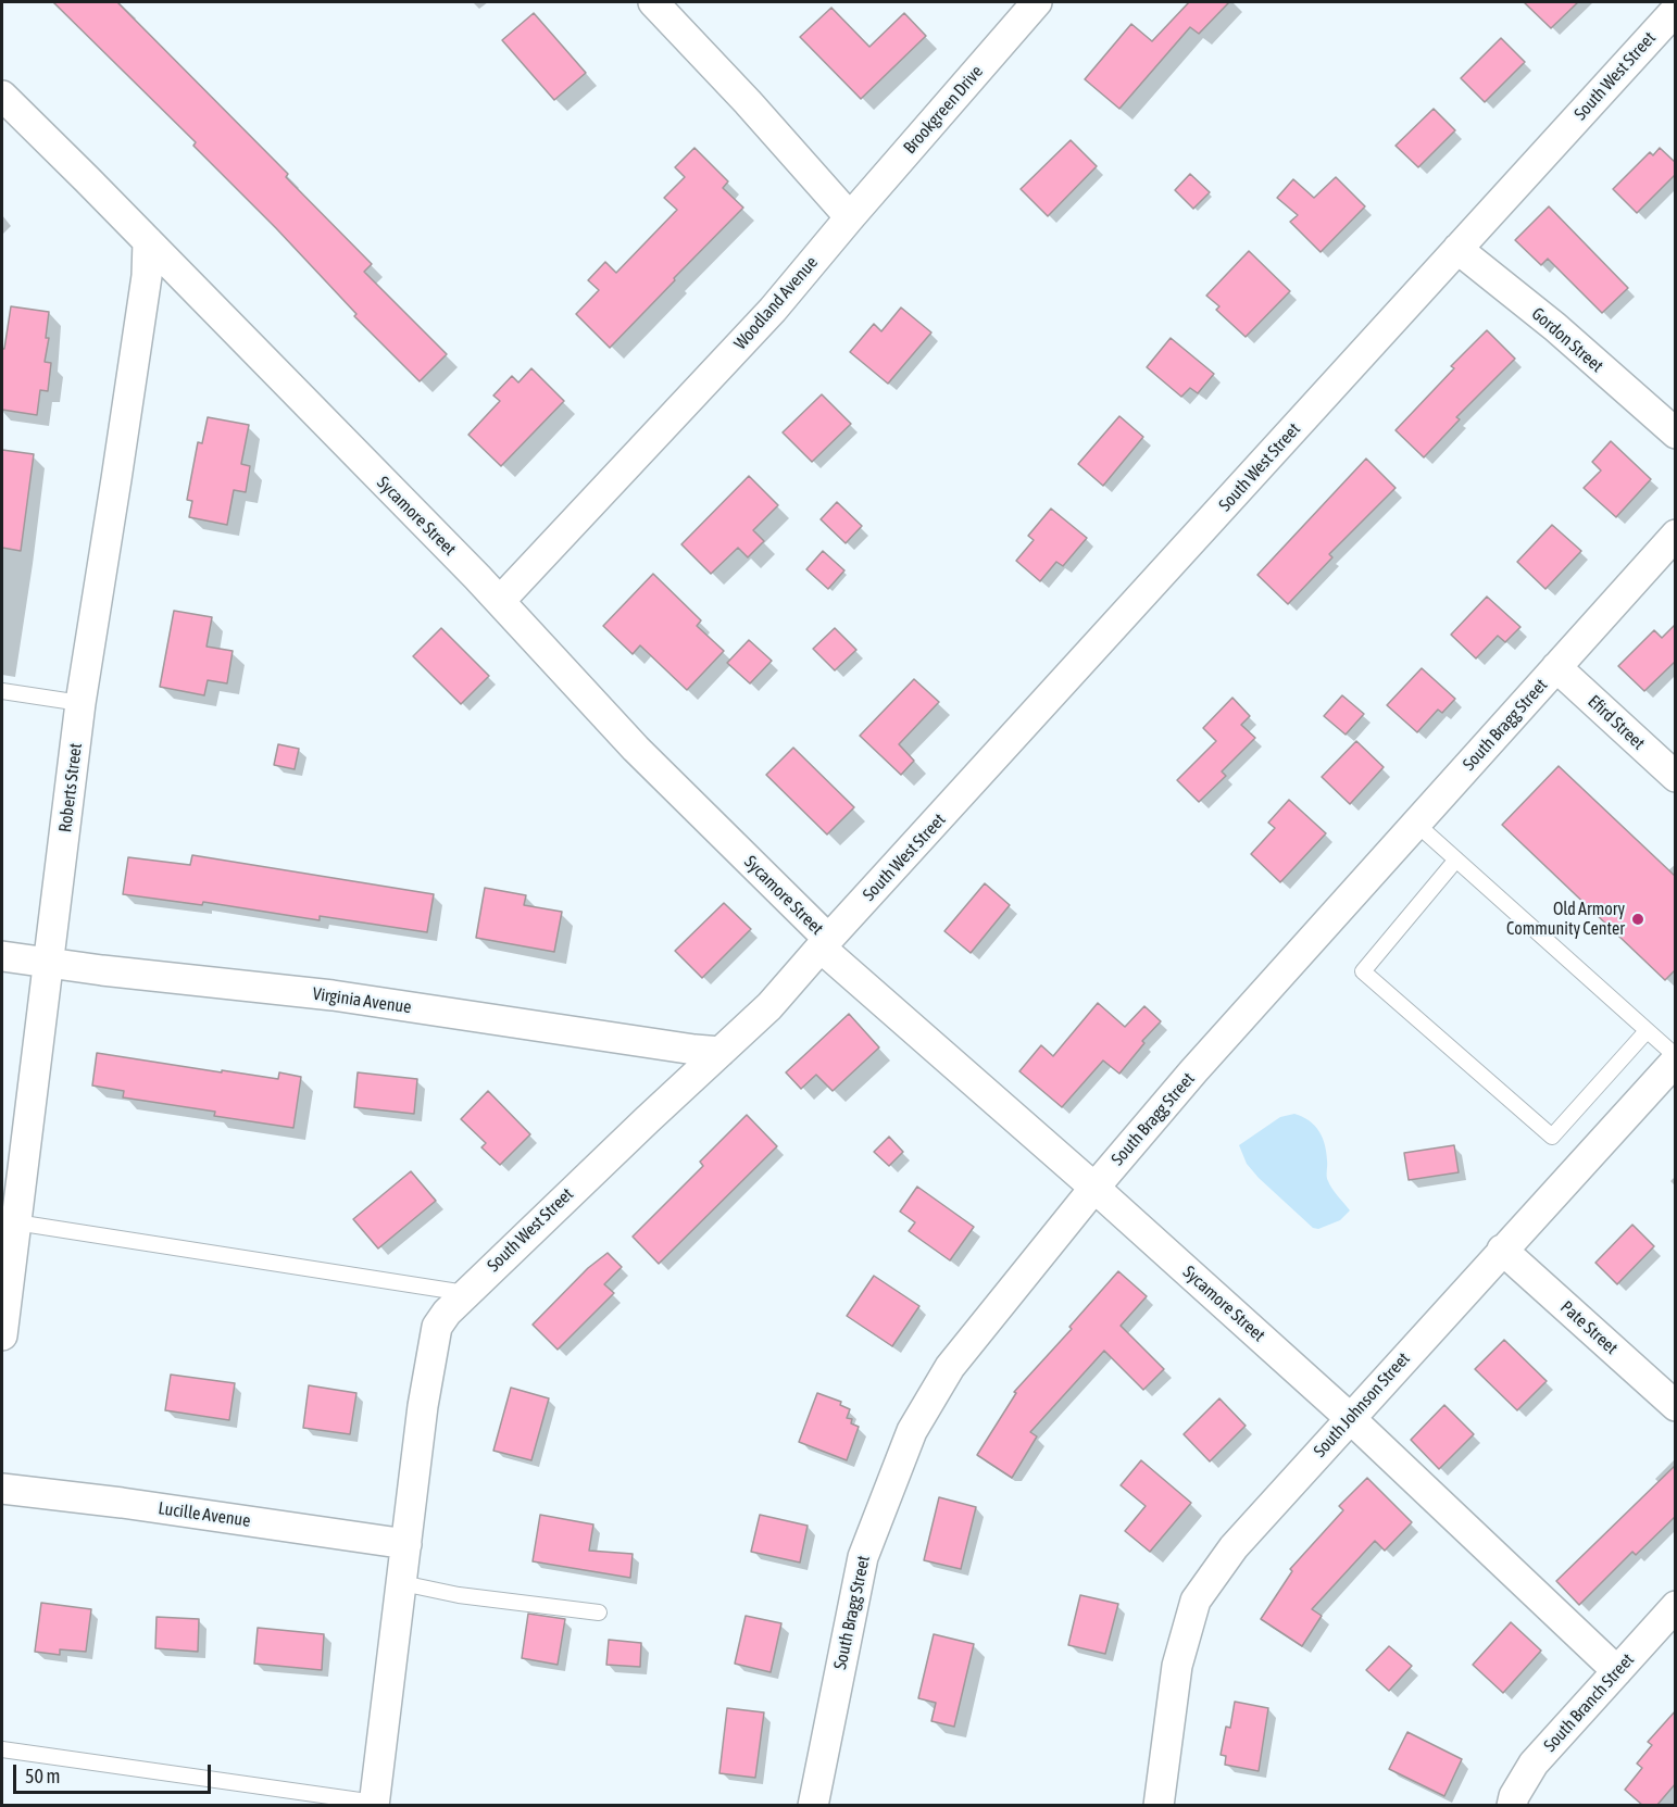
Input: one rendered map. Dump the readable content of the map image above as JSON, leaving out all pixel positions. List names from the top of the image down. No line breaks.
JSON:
{"streets":{"street":["South West Street","Brookgreen Drive","Woodland Avenue","Gordon Street","Sycamore Street","Efird Street","South Bragg Street","Roberts Street","Virginia Avenue","Pate Street","South Johnson Street","Lucille Avenue","South Branch Street"]},"crossings":[["South West Street","Gordon Street"],["South West Street","Sycamore Street"],["South West Street","Virginia Avenue"],["South West Street","Lucille Avenue"],["Brookgreen Drive","Woodland Avenue"],["Woodland Avenue","Sycamore Street"],["Sycamore Street","South Bragg Street"],["Sycamore Street","Roberts Street"],["Sycamore Street","South Johnson Street"],["Sycamore Street","South Branch Street"],["Efird Street","South Bragg Street"],["Roberts Street","Virginia Avenue"],["Pate Street","South Johnson Street"]],"places":["Old Armory Community Center"],"scale_bar":"50 m"}
